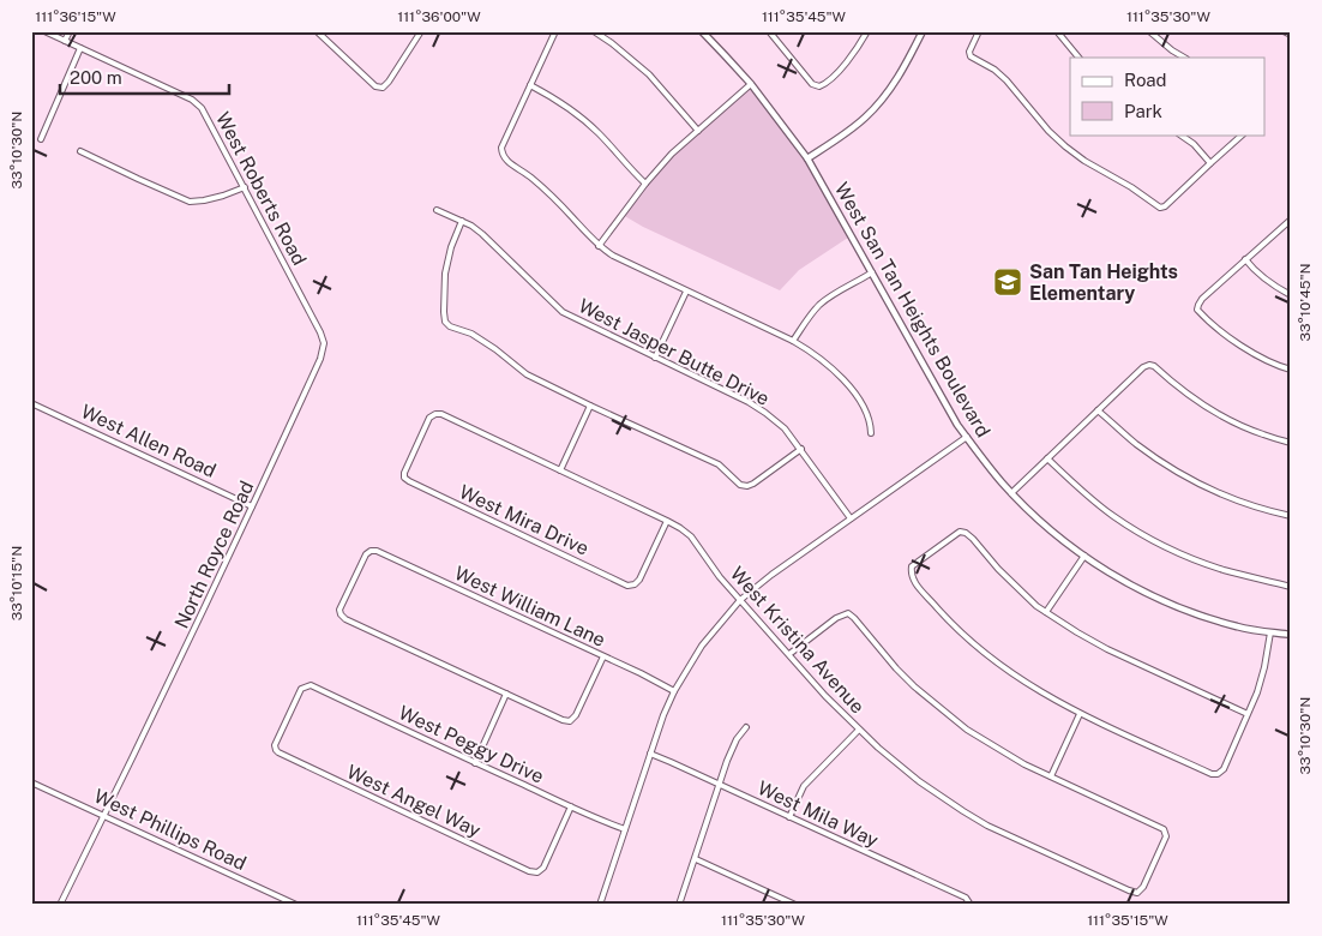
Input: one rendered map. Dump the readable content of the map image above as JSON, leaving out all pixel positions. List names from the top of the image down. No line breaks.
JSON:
{"streets":{"street":["West Roberts Road","West San Tan Heights Boulevard","West Jasper Butte Drive","West Allen Road","West Mira Drive","North Royce Road","West William Lane","West Kristina Avenue","West Peggy Drive","West Angel Way","West Mila Way","West Phillips Road"]},"crossings":[["West Roberts Road","North Royce Road"],["West Allen Road","North Royce Road"],["West Mira Drive","West Kristina Avenue"],["North Royce Road","West Phillips Road"],["West Peggy Drive","West Angel Way"]],"places":{"school or university":["San Tan Heights Elementary"]},"legend":["Road","Park"],"scale_bar":"200 m","coordinates":["111°36'15\"W","111°36'00\"W","111°35'45\"W","111°35'30\"W","33°10'30\"N","33°10'45\"N","33°10'15\"N","111°35'15\"W"]}
